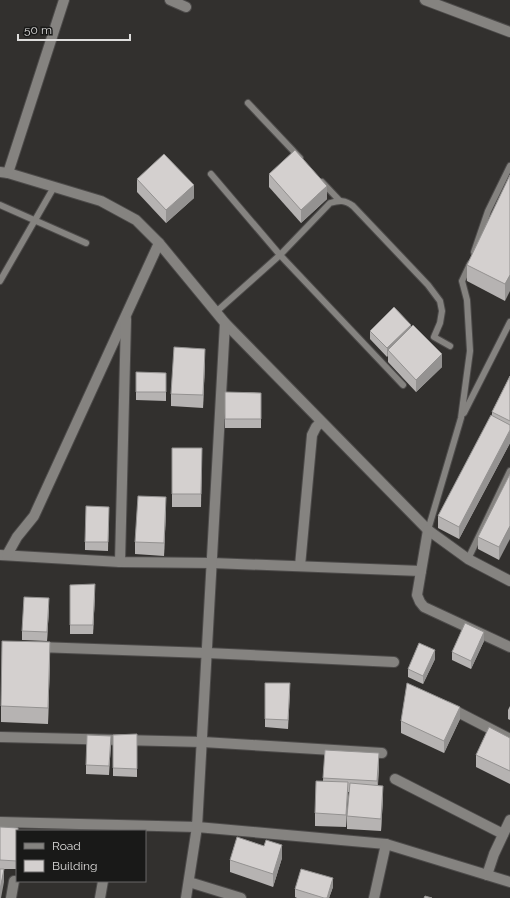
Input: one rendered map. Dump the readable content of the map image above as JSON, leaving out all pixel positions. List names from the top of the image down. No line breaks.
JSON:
{"legend":["Road","Building"],"scale_bar":"50 m"}
